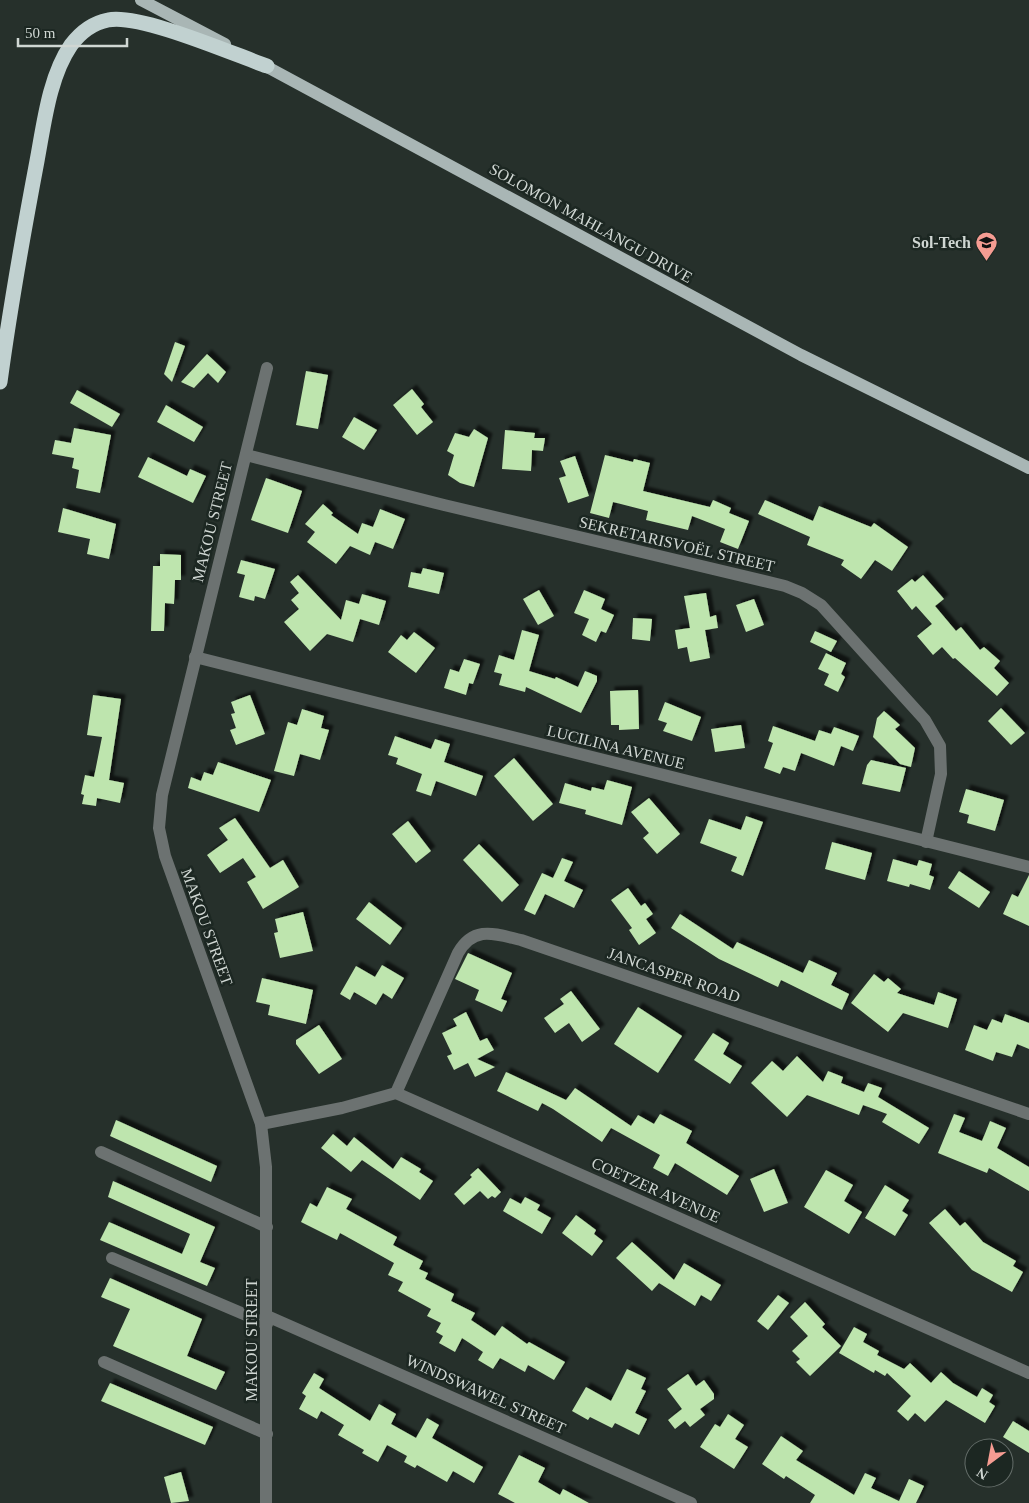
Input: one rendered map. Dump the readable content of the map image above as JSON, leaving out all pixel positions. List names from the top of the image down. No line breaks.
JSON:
{"streets":{"main road":["SOLOMON MAHLANGU DRIVE"],"street":["MAKOU STREET","SEKRETARISVOËL STREET","LUCILINA AVENUE","JANCASPER ROAD","COETZER AVENUE","WINDSWAWEL STREET"]},"crossings":[["MAKOU STREET","SEKRETARISVOËL STREET"],["MAKOU STREET","LUCILINA AVENUE"],["MAKOU STREET","WINDSWAWEL STREET"],["SEKRETARISVOËL STREET","LUCILINA AVENUE"],["JANCASPER ROAD","COETZER AVENUE"]],"places":{"school or university":["Sol-Tech"]},"scale_bar":"50 m","north":"bottom left"}
